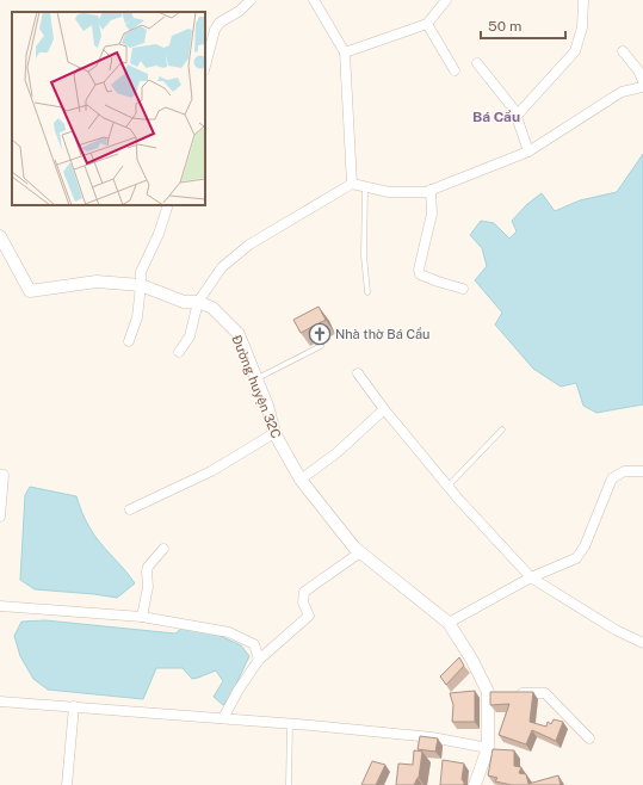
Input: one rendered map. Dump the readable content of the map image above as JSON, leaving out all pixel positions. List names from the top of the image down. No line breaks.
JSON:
{"streets":{"street":["Đường huyện 32C"]},"districts":["Bá Cầu"],"places":{"church":["Nhà thờ Bá Cầu"]},"scale_bar":"50 m"}
